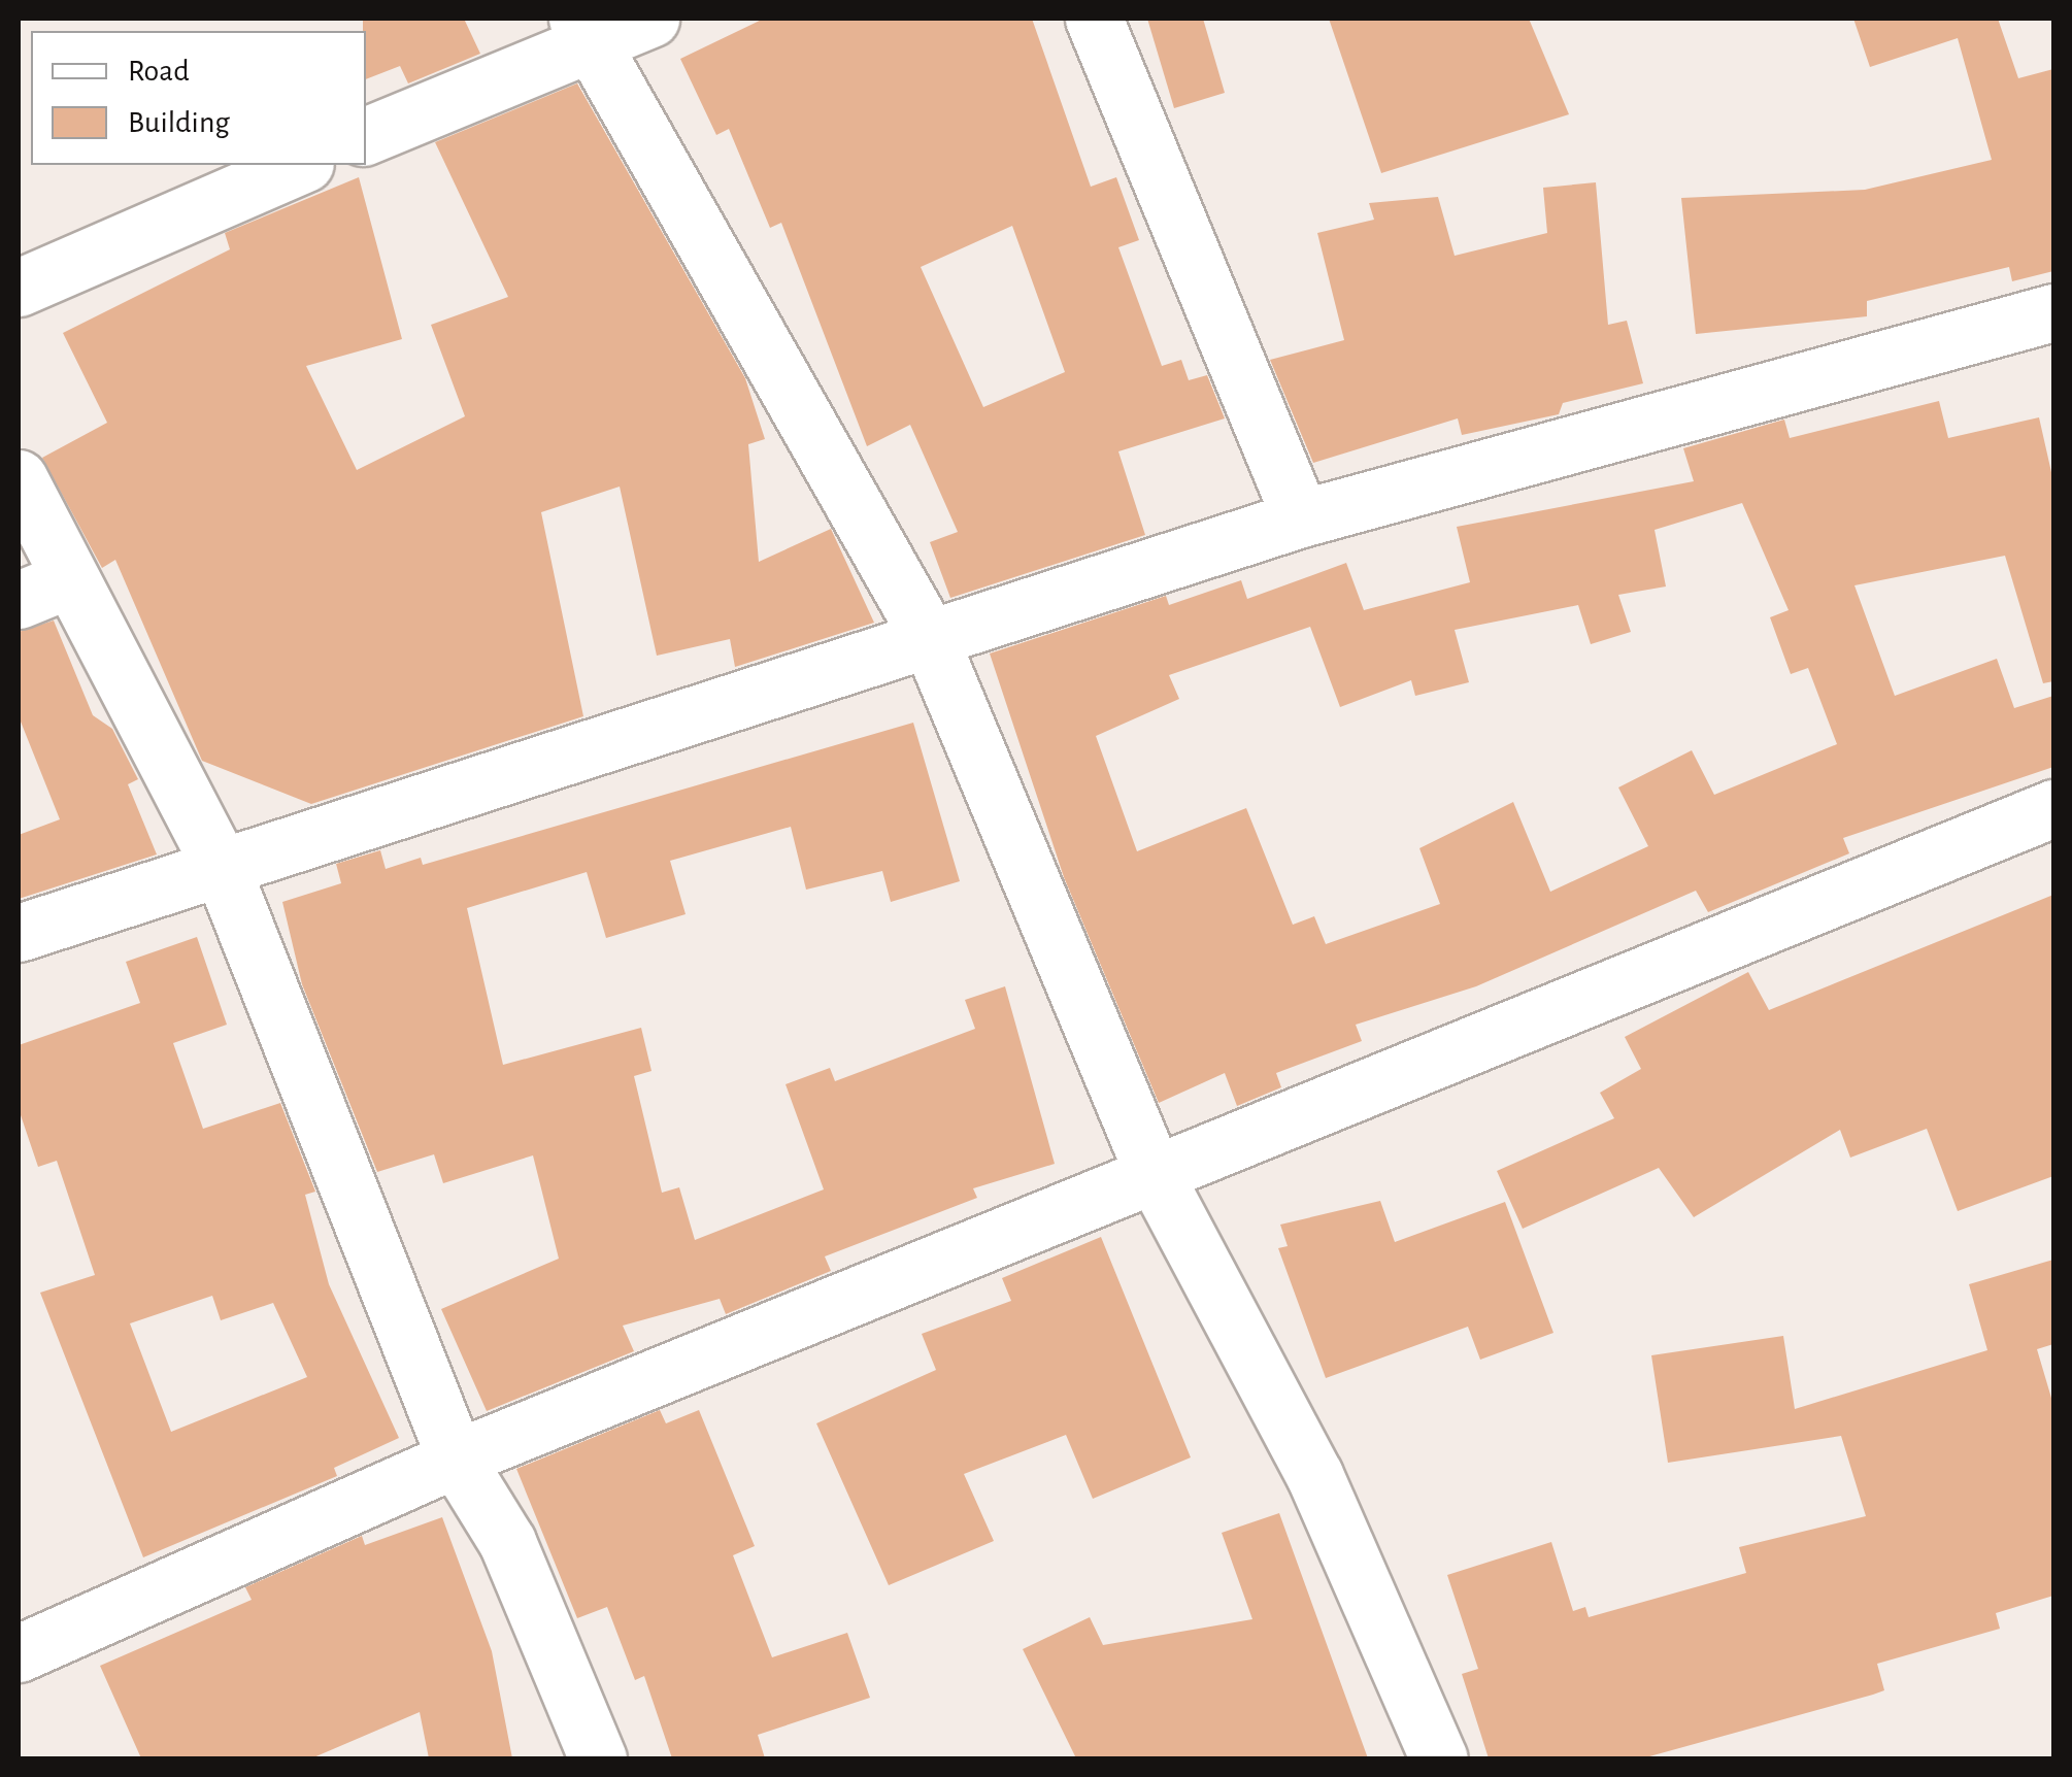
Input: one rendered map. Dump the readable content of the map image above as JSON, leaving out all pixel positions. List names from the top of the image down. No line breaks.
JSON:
{"legend":["Road","Building"]}
